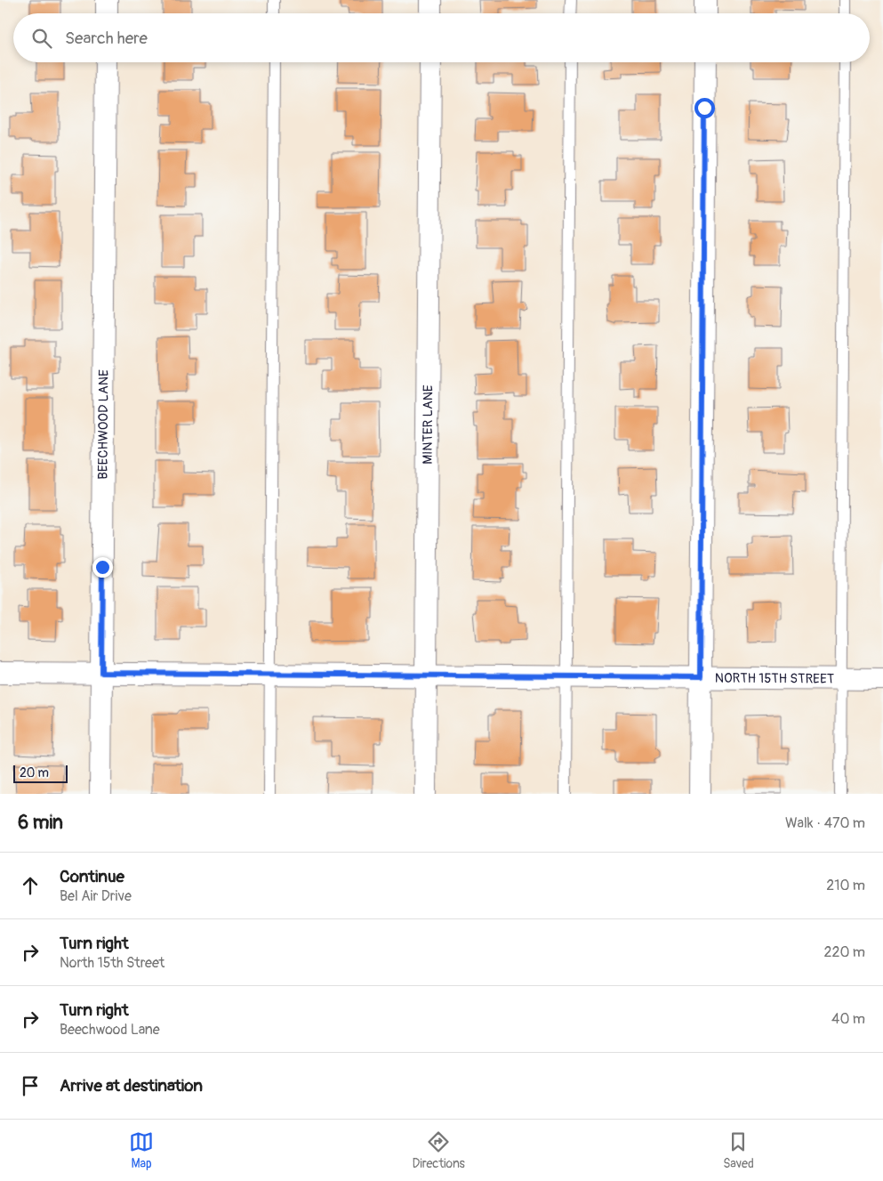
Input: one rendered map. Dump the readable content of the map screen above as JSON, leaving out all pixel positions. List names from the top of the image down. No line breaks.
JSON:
{"streets":{"street":["BEECHWOOD LANE","MINTER LANE","NORTH 15TH STREET"]},"crossings":[["BEECHWOOD LANE","NORTH 15TH STREET"],["MINTER LANE","NORTH 15TH STREET"]],"scale_bar":"20 m","page":{"search":"Search here","scale":"20 m","heading":["6 min","Walk · 470 m"],"list":[["Continue","Bel Air Drive","210 m"],["Turn right","North 15th Street","220 m"],["Turn right","Beechwood Lane","40 m"],"Arrive at destination"],"nav":["Map","Directions","Saved"]}}
